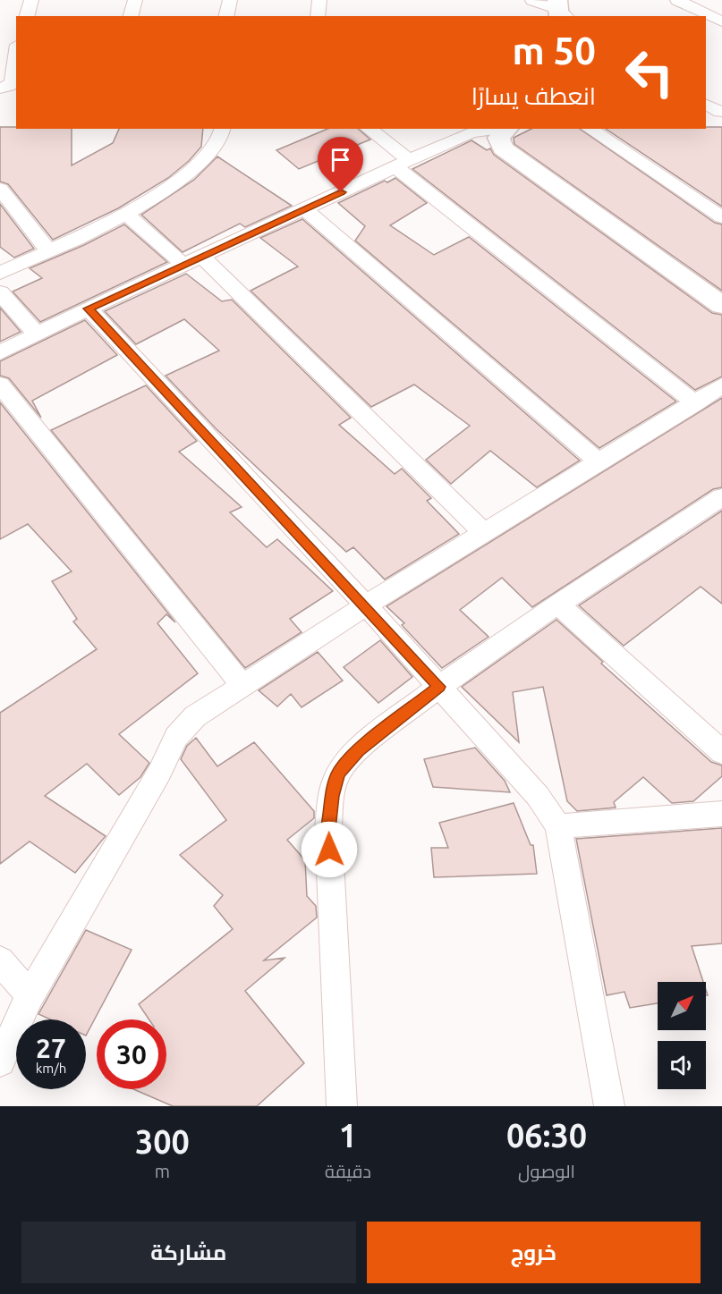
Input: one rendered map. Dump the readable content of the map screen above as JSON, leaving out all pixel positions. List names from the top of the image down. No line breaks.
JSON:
{"north":"top right","page":{"turn":["50 m","انعطف يسارًا"],"speed":"27 km/h","limit":"30","eta":["06:30","الوصول","1","دقيقة","300","m"],"buttons":["خروج","مشاركة"]}}
